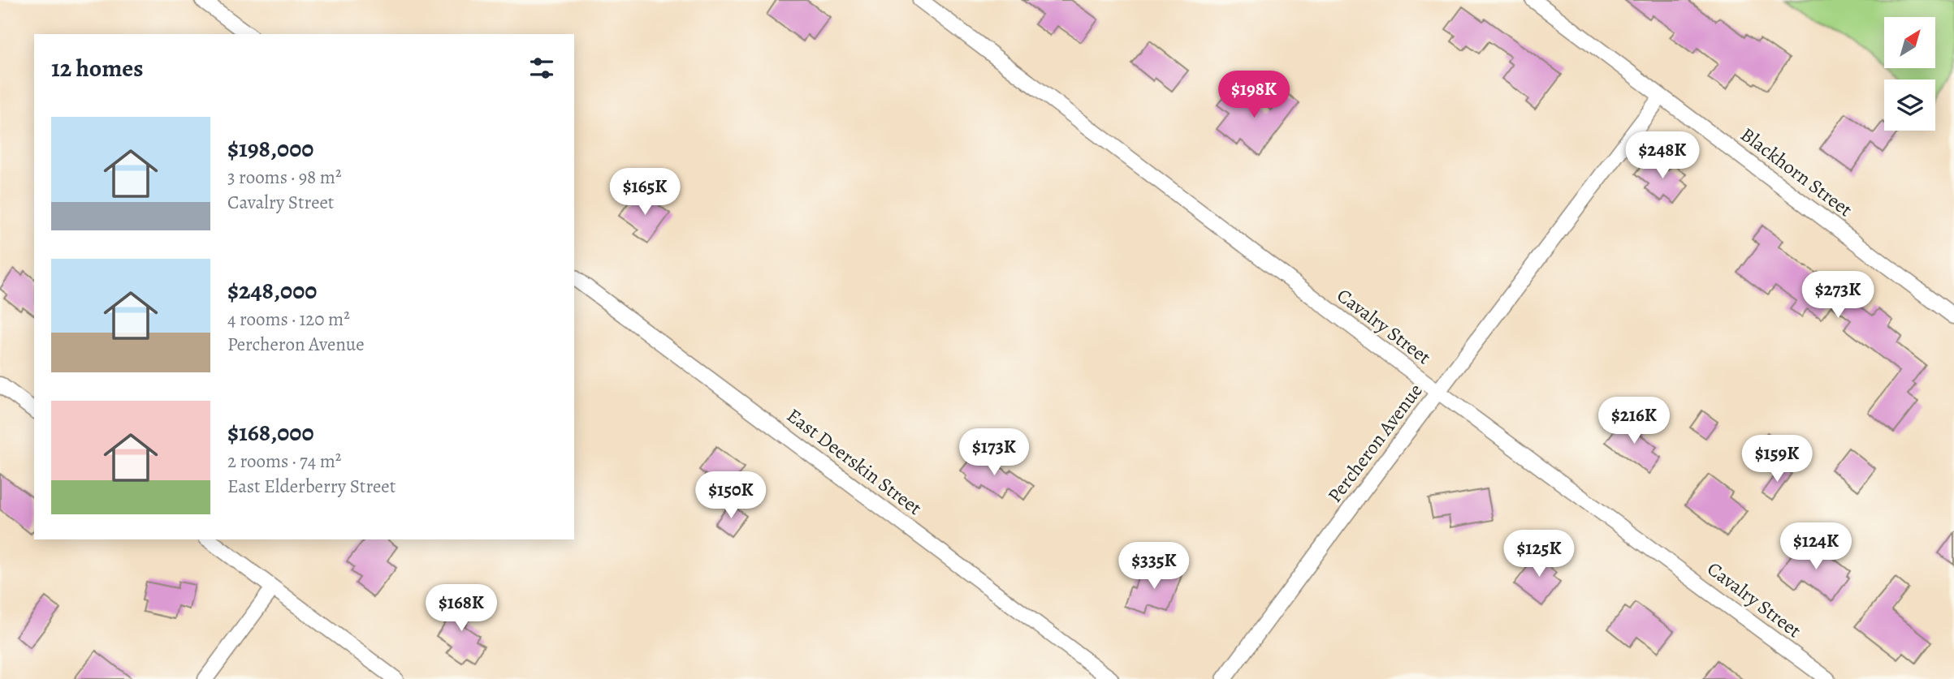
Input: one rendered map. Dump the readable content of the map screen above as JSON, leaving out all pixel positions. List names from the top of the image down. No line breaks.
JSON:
{"streets":{"street":["Blackhorn Street","Cavalry Street","Percheron Avenue","East Deerskin Street"]},"crossings":[["Blackhorn Street","Percheron Avenue"],["Cavalry Street","Percheron Avenue"]],"north":"top right","page":{"heading":"12 homes","price":["$198K","$248K","$165K","$273K","$216K","$173K","$159K","$150K","$124K","$125K","$335K","$168K"],"list":[{"name":"$198,000","note":"3 rooms · 98 m² · Cavalry Street"},{"name":"$248,000","note":"4 rooms · 120 m² · Percheron Avenue"},{"name":"$168,000","note":"2 rooms · 74 m² · East Elderberry Street"}]}}
